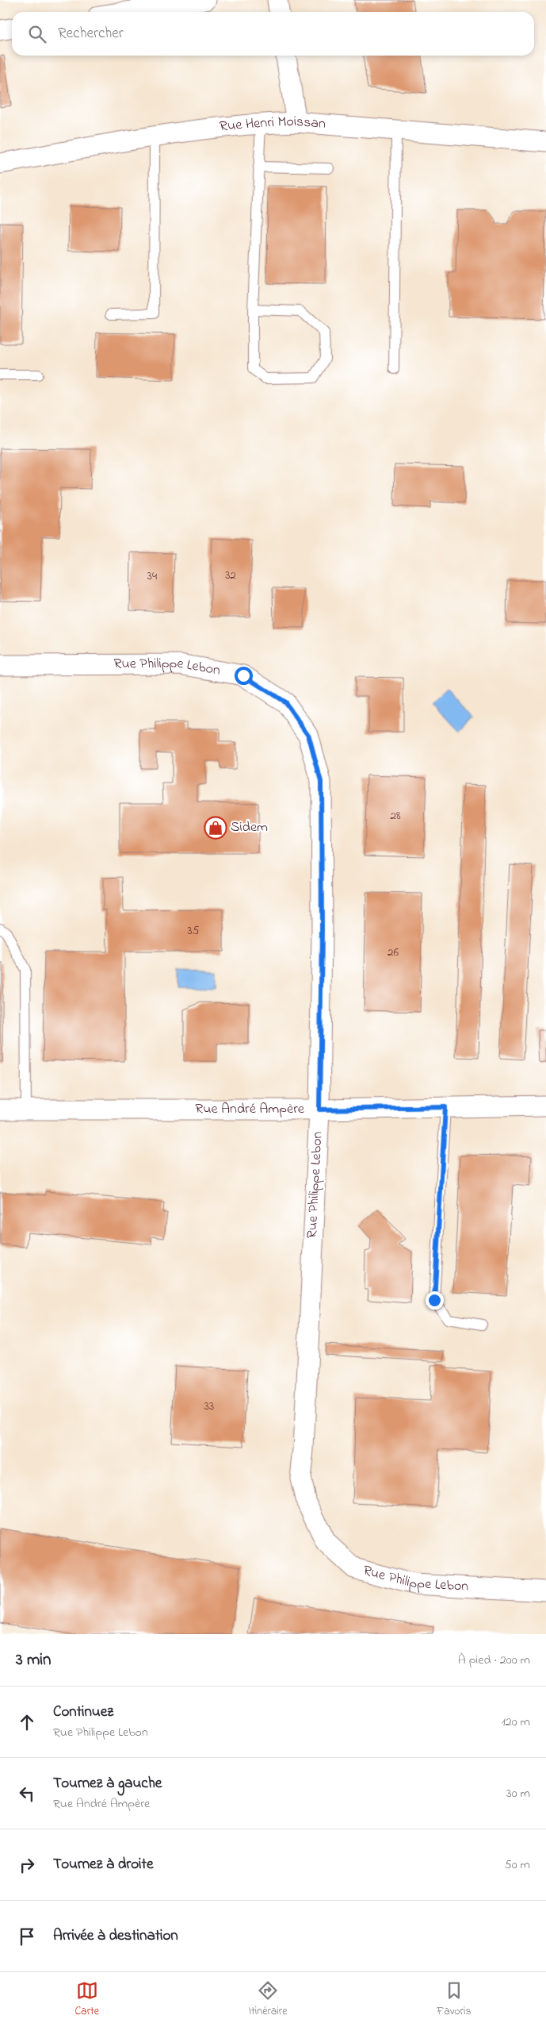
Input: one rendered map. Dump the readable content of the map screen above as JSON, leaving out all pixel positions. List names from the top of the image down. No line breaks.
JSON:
{"streets":{"street":["Rue Henri Moissan","Rue Philippe Lebon","Rue André Ampère"]},"crossings":[["Rue Philippe Lebon","Rue André Ampère"]],"places":{"shop":["Sidem"]},"house_numbers":["32","34","28","35","26","33"],"page":{"search":"Rechercher","heading":["3 min","À pied · 200 m"],"list":[["Continuez","Rue Philippe Lebon","120 m"],["Tournez à gauche","Rue André Ampère","30 m"],["Tournez à droite","50 m"],"Arrivée à destination"],"nav":["Carte","Itinéraire","Favoris"]}}
